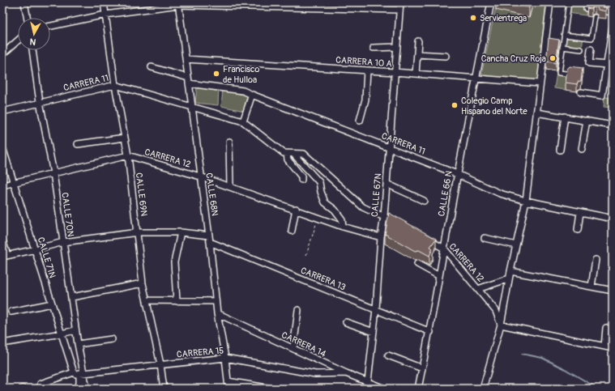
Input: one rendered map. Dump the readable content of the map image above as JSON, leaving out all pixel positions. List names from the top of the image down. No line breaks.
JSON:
{"streets":{"street":["CARRERA 10 A","CARRERA 11","CARRERA 12","CALLE 66 N","CALLE 69N","CALLE 68N","CALLE 67N","CALLE 70N","CALLE 71N","CARRERA 13","CARRERA 14","CARRERA 15"]},"crossings":[["CARRERA 10 A","CALLE 66 N"],["CARRERA 10 A","CALLE 68N"],["CARRERA 10 A","CALLE 67N"],["CARRERA 11","CALLE 66 N"],["CARRERA 11","CALLE 69N"],["CARRERA 11","CALLE 68N"],["CARRERA 11","CALLE 67N"],["CARRERA 11","CALLE 70N"],["CARRERA 12","CALLE 66 N"],["CARRERA 12","CALLE 69N"],["CARRERA 12","CALLE 68N"],["CARRERA 12","CALLE 67N"],["CARRERA 12","CALLE 70N"],["CARRERA 12","CALLE 71N"],["CALLE 66 N","CARRERA 13"],["CALLE 69N","CARRERA 15"],["CALLE 68N","CARRERA 13"],["CALLE 68N","CARRERA 14"],["CALLE 68N","CARRERA 15"],["CALLE 67N","CARRERA 13"],["CALLE 67N","CARRERA 14"],["CALLE 70N","CALLE 71N"],["CALLE 70N","CARRERA 15"],["CALLE 71N","CARRERA 15"],["CARRERA 14","CARRERA 15"]],"places":["Servientrega","Cancha Cruz Roja","Francisco de Hulloa","Colegio Camp Hispano del Norte"],"north":"bottom"}
